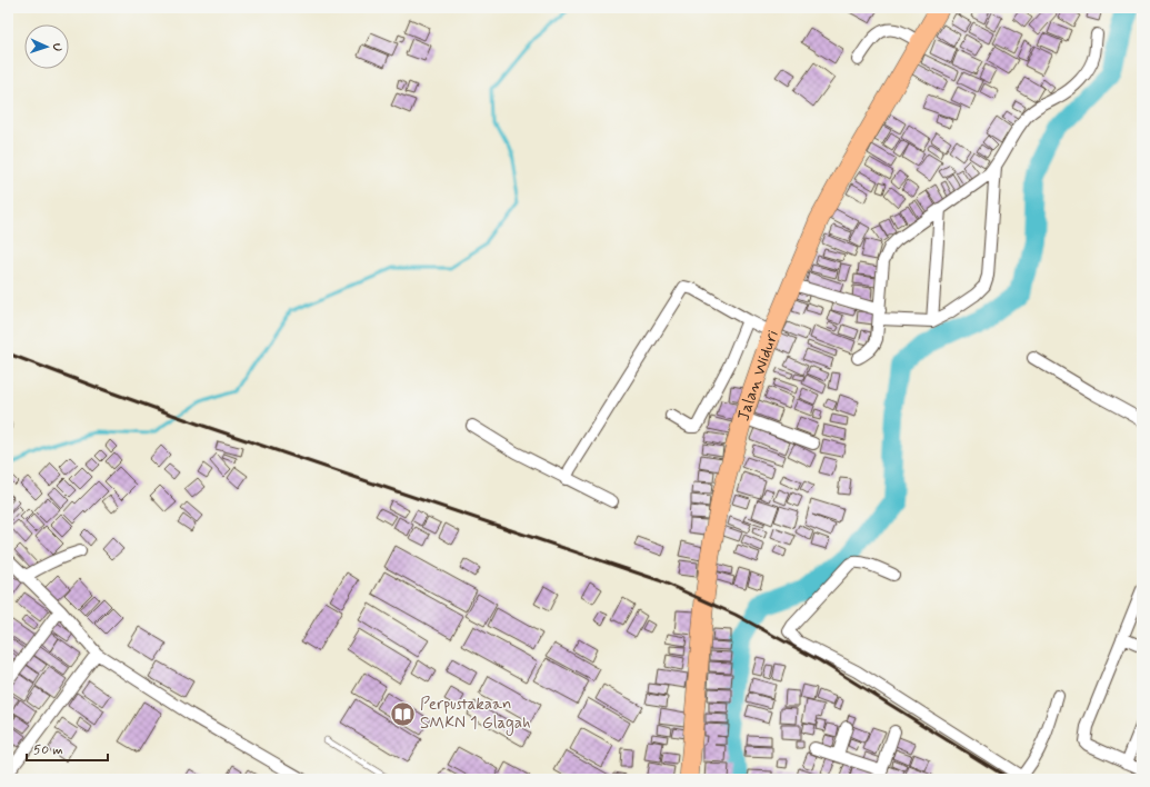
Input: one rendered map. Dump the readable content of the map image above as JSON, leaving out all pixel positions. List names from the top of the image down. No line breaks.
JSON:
{"streets":{"main road":["Jalan Widuri"]},"places":{"library":["Perpustakaan SMKN 1 Glagah"]},"scale_bar":"50 m","north":"right"}
